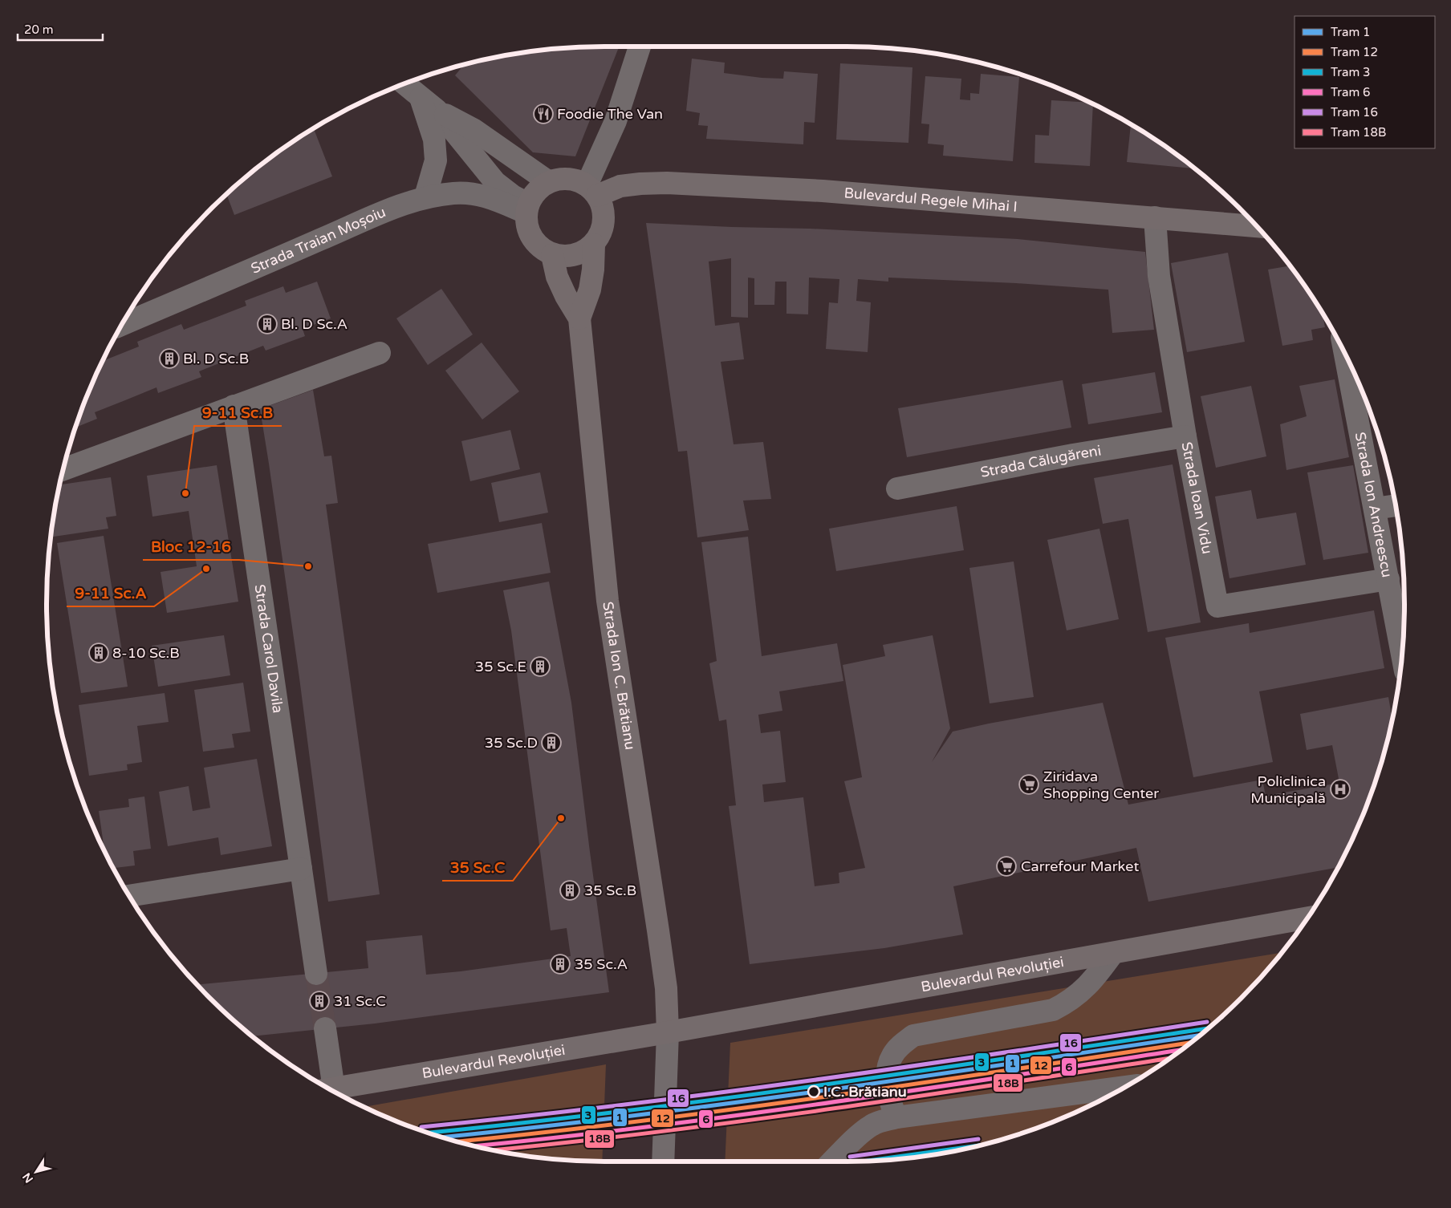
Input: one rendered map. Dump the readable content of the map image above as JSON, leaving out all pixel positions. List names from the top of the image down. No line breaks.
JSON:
{"streets":{"main road":["Bulevardul Regele Mihai I","Strada Ion C. Brătianu","Bulevardul Revoluției"],"street":["Strada Traian Moșoiu","Strada Călugăreni","Strada Ioan Vidu","Strada Ion Andreescu","Strada Carol Davila"]},"crossings":[["Bulevardul Regele Mihai I","Strada Traian Moșoiu"],["Bulevardul Regele Mihai I","Strada Ioan Vidu"],["Bulevardul Regele Mihai I","Strada Ion C. Brătianu"],["Strada Traian Moșoiu","Strada Ion C. Brătianu"],["Strada Călugăreni","Strada Ioan Vidu"],["Strada Ioan Vidu","Strada Ion Andreescu"],["Strada Ion C. Brătianu","Bulevardul Revoluției"]],"places":{"restaurant":["Foodie The Van"],"building":["Bl. D Sc.A","Bl. D Sc.B","8-10 Sc.B","35 Sc.E","35 Sc.D","35 Sc.B","35 Sc.A","31 Sc.C"],"other":["9-11 Sc.B","Bloc 12-16","9-11 Sc.A","35 Sc.C","I.C. Brătianu"],"supermarket":["Ziridava Shopping Center","Carrefour Market"],"hospital":["Policlinica Municipală"]},"lines":["tram line 16","tram line 3","tram line 1","tram line 12","tram line 6","tram line 18B"],"legend":["Tram 1","Tram 12","Tram 3","Tram 6","Tram 16","Tram 18B"],"scale_bar":"20 m","north":"bottom left"}
